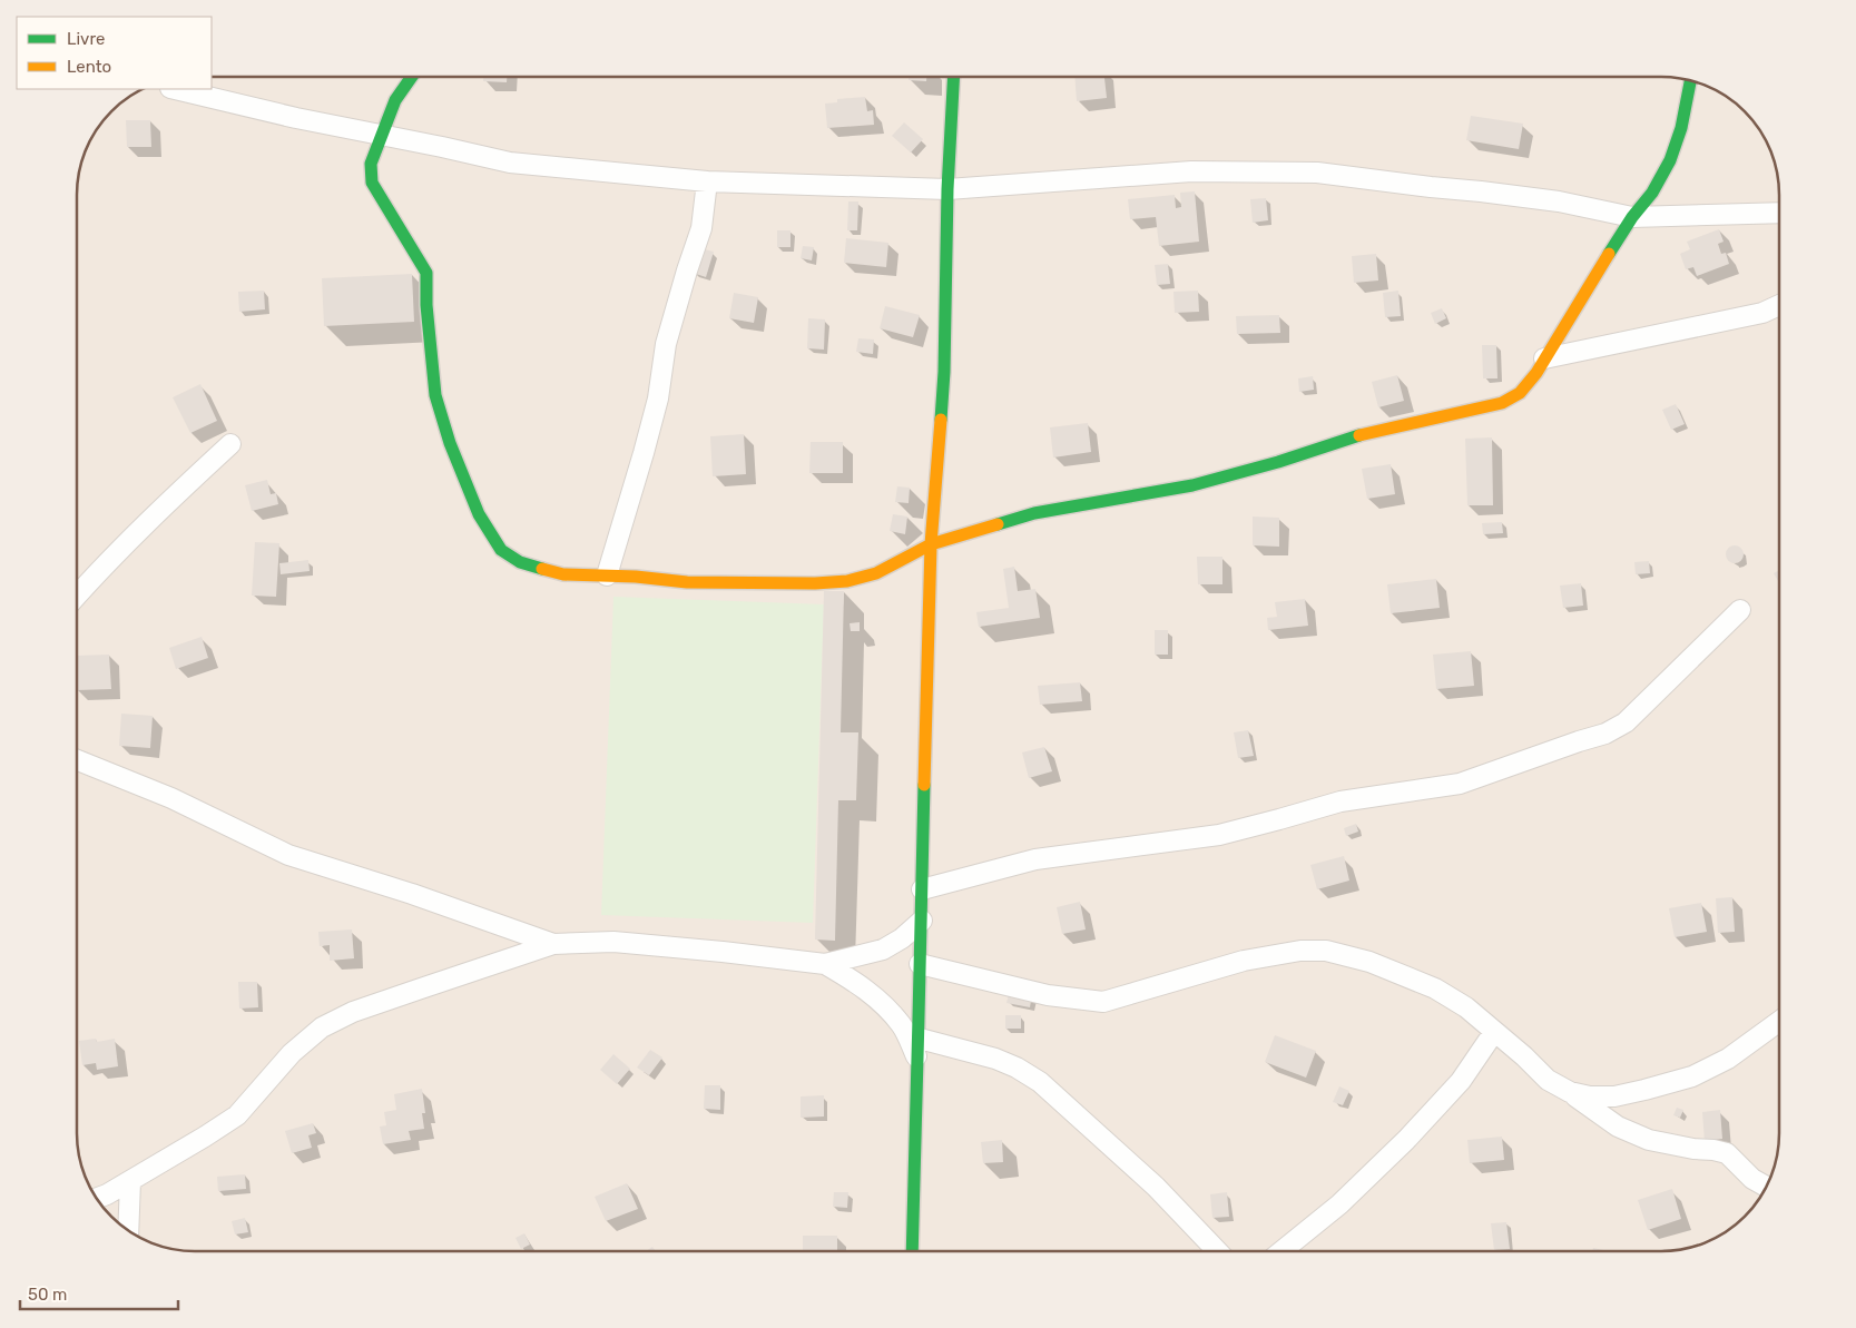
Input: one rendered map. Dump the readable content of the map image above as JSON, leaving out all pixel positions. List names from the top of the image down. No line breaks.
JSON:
{"legend":["Livre","Lento"],"scale_bar":"50 m"}
